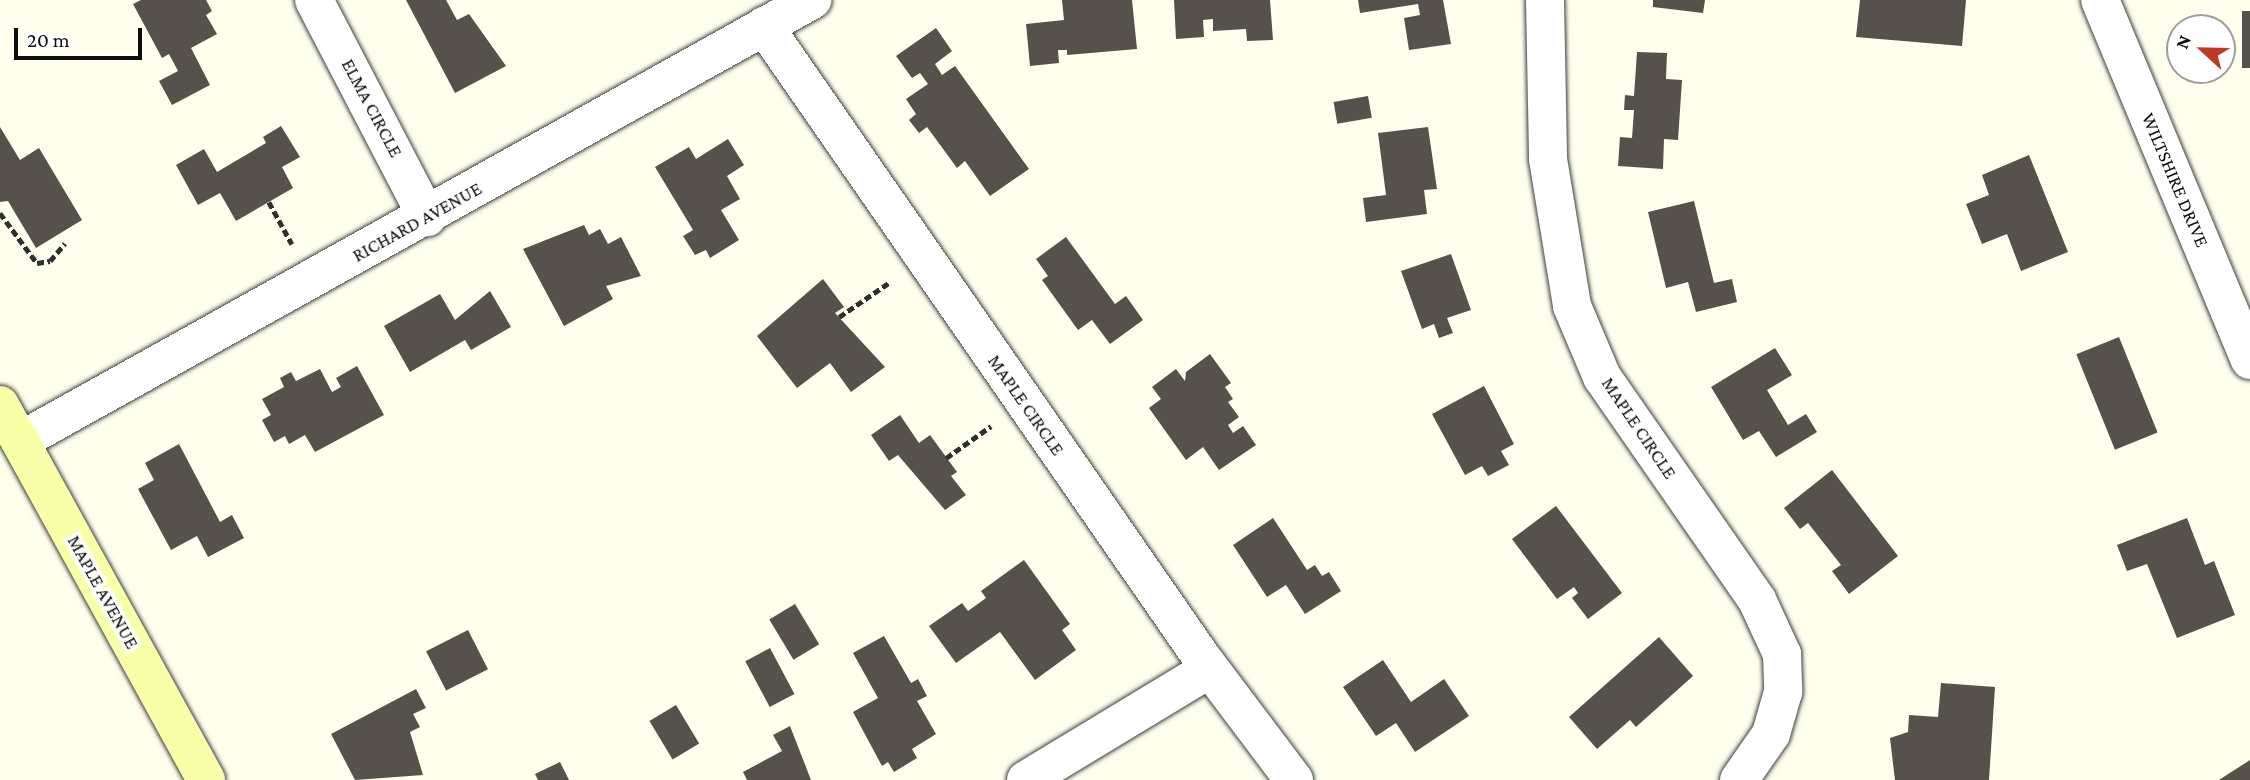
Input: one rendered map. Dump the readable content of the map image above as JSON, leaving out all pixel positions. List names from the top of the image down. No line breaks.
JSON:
{"streets":{"main road":["MAPLE AVENUE"],"street":["ELMA CIRCLE","WILTSHIRE DRIVE","RICHARD AVENUE","MAPLE CIRCLE"]},"crossings":[["ELMA CIRCLE","RICHARD AVENUE"],["RICHARD AVENUE","MAPLE CIRCLE"],["RICHARD AVENUE","MAPLE AVENUE"]],"scale_bar":"20 m","north":"left"}
